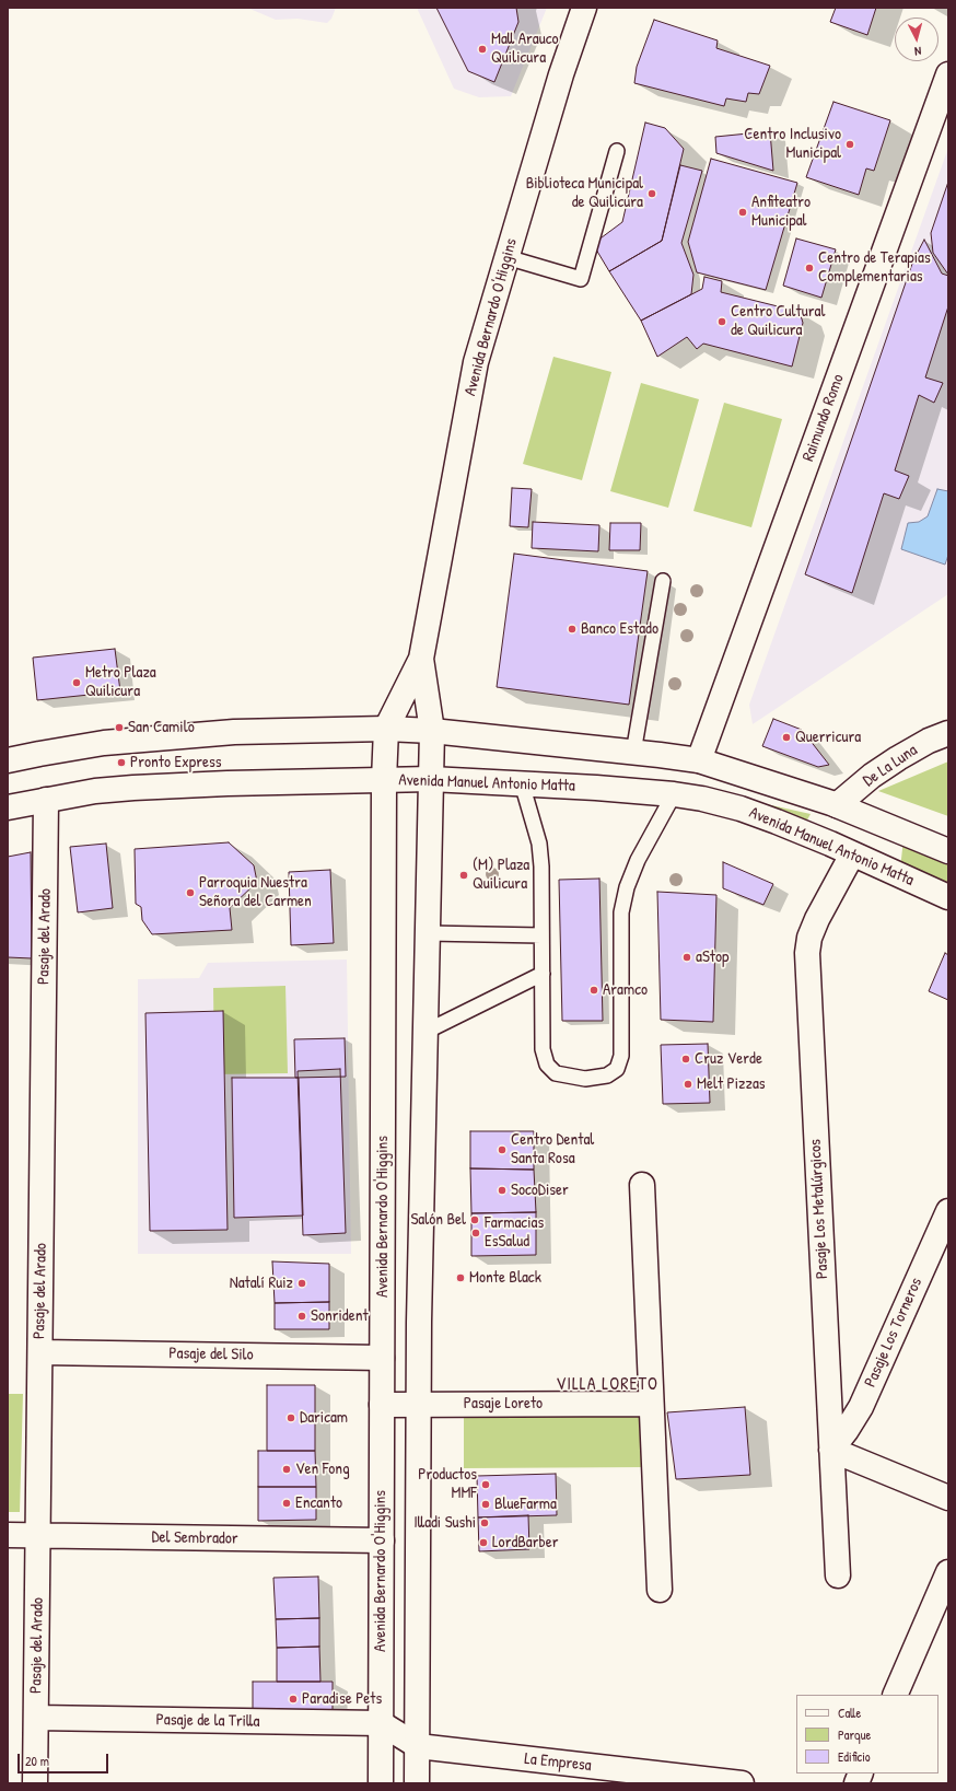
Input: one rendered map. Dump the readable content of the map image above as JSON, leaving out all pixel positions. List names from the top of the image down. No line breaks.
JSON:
{"streets":{"street":["Avenida Bernardo O'Higgins","Raimundo Romo","De La Luna","Avenida Manuel Antonio Matta","Pasaje del Arado","Pasaje Los Metalúrgicos","Pasaje Los Torneros","Pasaje del Silo","Pasaje Loreto","Del Sembrador","Pasaje de la Trilla","La Empresa"]},"crossings":[["Avenida Bernardo O'Higgins","Avenida Manuel Antonio Matta"],["Avenida Bernardo O'Higgins","Pasaje del Silo"],["Avenida Bernardo O'Higgins","Pasaje Loreto"],["Avenida Bernardo O'Higgins","Del Sembrador"],["Avenida Bernardo O'Higgins","Pasaje de la Trilla"],["Avenida Bernardo O'Higgins","La Empresa"],["Raimundo Romo","Avenida Manuel Antonio Matta"],["De La Luna","Avenida Manuel Antonio Matta"],["Avenida Manuel Antonio Matta","Pasaje del Arado"],["Avenida Manuel Antonio Matta","Pasaje Los Metalúrgicos"],["Pasaje del Arado","Pasaje del Silo"],["Pasaje del Arado","Del Sembrador"],["Pasaje del Arado","Pasaje de la Trilla"],["Pasaje Los Metalúrgicos","Pasaje Los Torneros"],["Pasaje de la Trilla","La Empresa"]],"districts":["VILLA LORETO"],"places":["Mall Arauco Quilicura","Centro Inclusivo Municipal","Biblioteca Municipal de Quilicura","Anfiteatro Municipal","Centro de Terapias Complementarias","Centro Cultural de Quilicura","Banco Estado","Metro Plaza Quilicura","San Camilo","Querricura","Pronto Express","(M) Plaza Quilicura","Parroquia Nuestra Señora del Carmen","aStop","Aramco","Cruz Verde","Melt Pizzas","Centro Dental Santa Rosa","SocoDiser","Salón Bel","Farmacias EsSalud","Monte Black","Natalí Ruiz","Sonrident","Daricam","Ven Fong","Productos MMF","Encanto","BlueFarma","Illadi Sushi","LordBarber","Paradise Pets"],"legend":["Calle","Parque","Edificio"],"scale_bar":"20 m","north":"bottom"}
